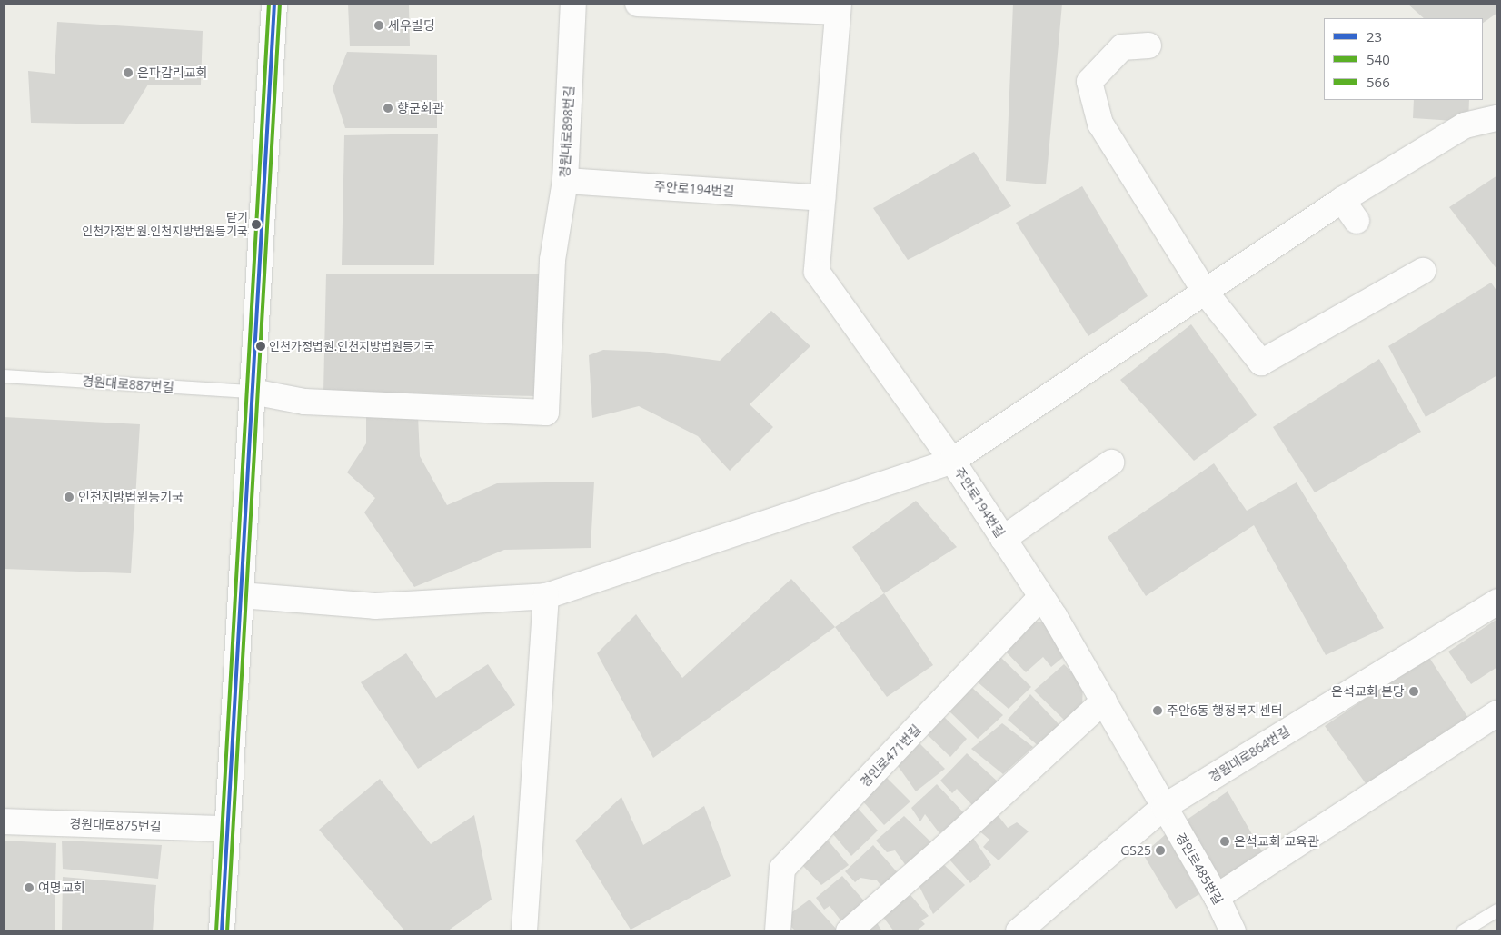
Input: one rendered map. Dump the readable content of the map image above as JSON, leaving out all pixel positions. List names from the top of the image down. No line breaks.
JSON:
{"streets":{"street":["경원대로898번길","주안로194번길","경원대로864번길","경인로471번길","경원대로875번길","경인로485번길"],"lane":["경원대로887번길"]},"crossings":[["경원대로898번길","주안로194번길"],["경원대로898번길","경원대로887번길"],["주안로194번길","경원대로864번길"],["주안로194번길","경인로471번길"],["주안로194번길","경인로485번길"],["경원대로864번길","경인로485번길"]],"places":["세우빌딩","은파감리교회","향군회관","닫기 인천가정법원.인천지방법원등기국","인천가정법원.인천지방법원등기국","인천지방법원등기국","은석교회 본당","주안6동 행정복지센터","은석교회 교육관","GS25","여명교회"],"lines":["transit line 23","transit line 540","transit line 566"],"legend":["23","540","566"]}
